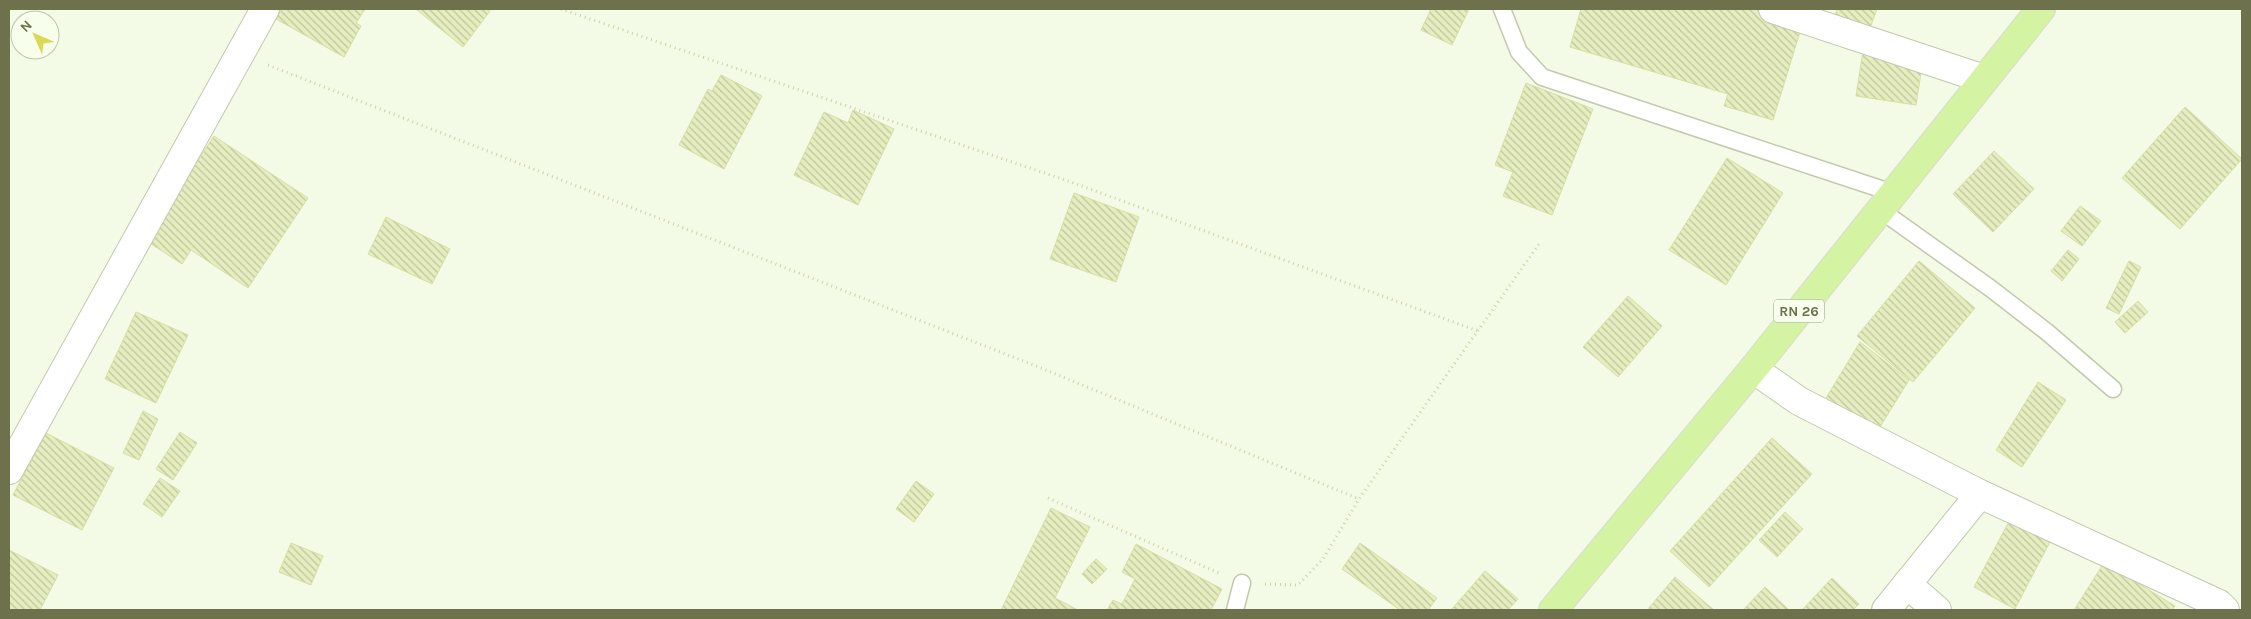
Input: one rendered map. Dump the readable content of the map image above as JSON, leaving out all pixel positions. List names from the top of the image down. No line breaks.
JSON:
{"streets":{"main road":["RN 26"]},"north":"top left"}
